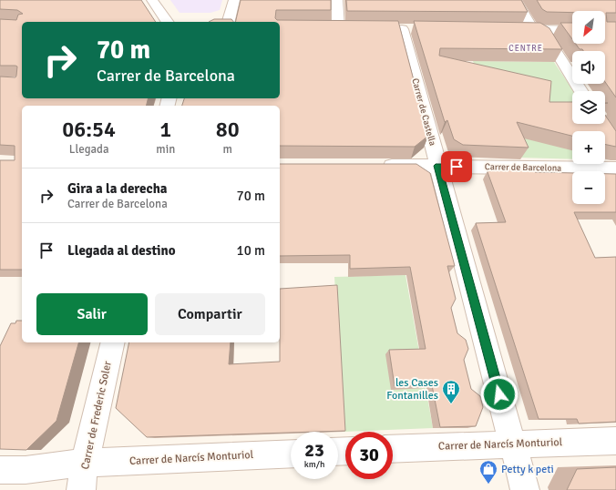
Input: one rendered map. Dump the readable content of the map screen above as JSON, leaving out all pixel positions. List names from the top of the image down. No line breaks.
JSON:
{"streets":{"street":["Carrer de Castella","Carrer de Barcelona","Carrer de Frederic Soler","Carrer de Narcís Monturiol"]},"crossings":[["Carrer de Castella","Carrer de Barcelona"],["Carrer de Castella","Carrer de Narcís Monturiol"],["Carrer de Frederic Soler","Carrer de Narcís Monturiol"]],"districts":["CENTRE"],"places":{"building":["les Cases Fontanilles"],"shop":["Petty k peti"]},"north":"bottom left","page":{"map_buttons":["+","−"],"turn":["70 m","Carrer de Barcelona"],"eta":["06:54","Llegada","1","min","80","m"],"list":[{"name":"Gira a la derecha","note":"Carrer de Barcelona","value":"70 m"},{"name":"Llegada al destino","value":"10 m"}],"buttons":["Salir","Compartir"],"speed":"23 km/h","limit":"30"}}
